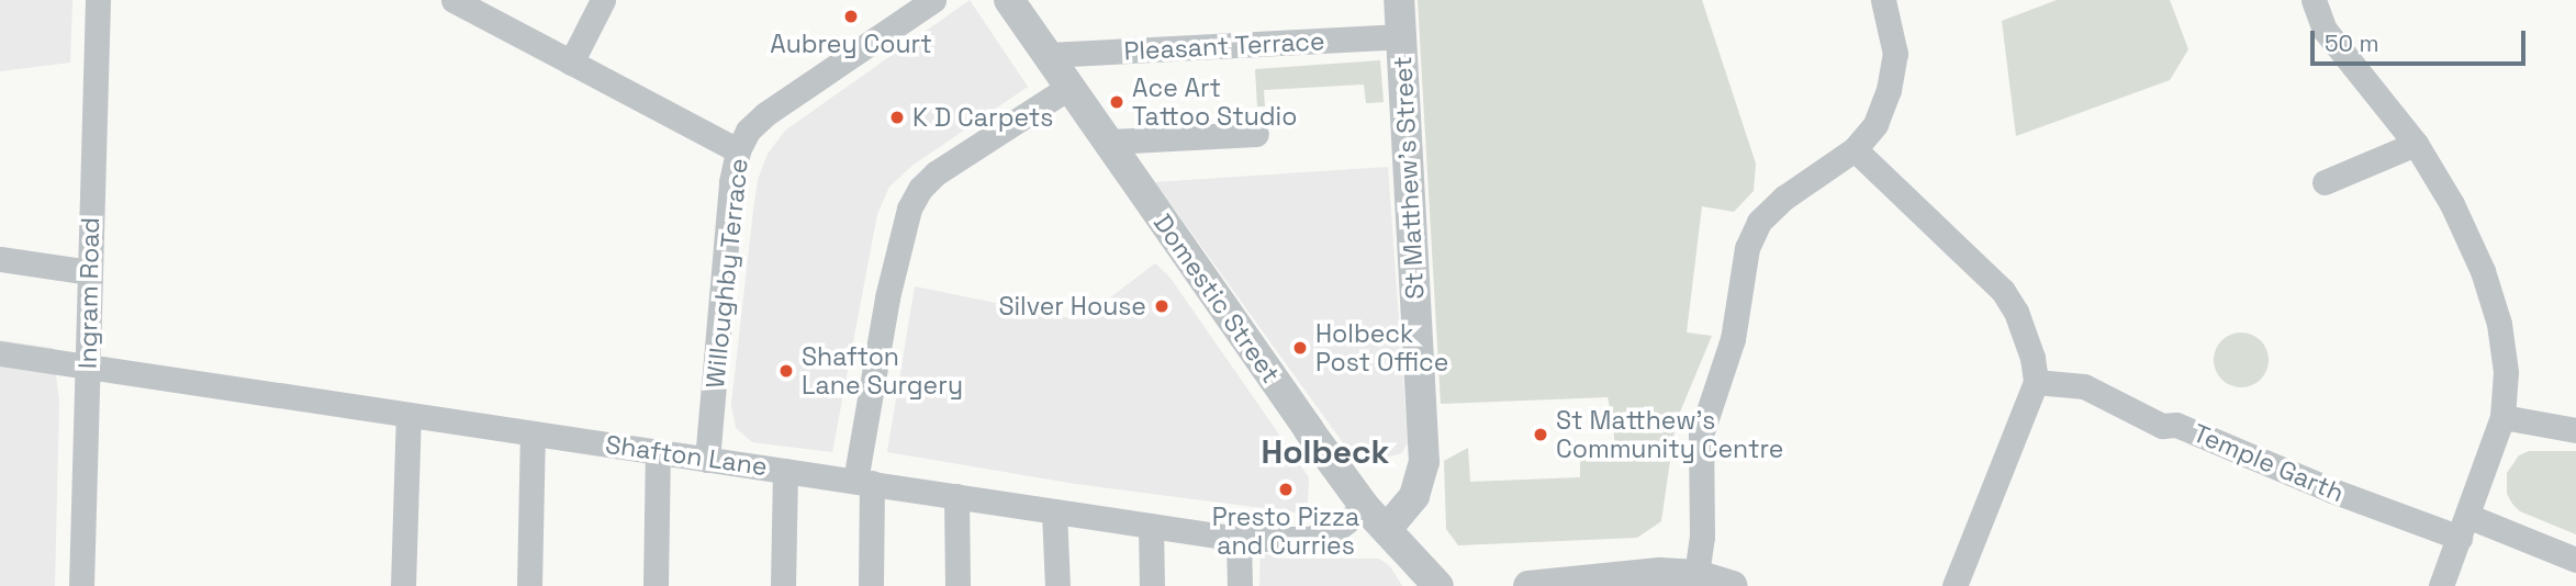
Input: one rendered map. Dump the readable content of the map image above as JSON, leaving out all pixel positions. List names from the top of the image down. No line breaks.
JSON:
{"streets":{"street":["Pleasant Terrace","St Matthew's Street","Willoughby Terrace","Ingram Road","Domestic Street","Shafton Lane","Temple Garth"]},"crossings":[["Pleasant Terrace","St Matthew's Street"],["Pleasant Terrace","Domestic Street"],["St Matthew's Street","Domestic Street"],["St Matthew's Street","Shafton Lane"],["Willoughby Terrace","Shafton Lane"],["Ingram Road","Shafton Lane"],["Domestic Street","Shafton Lane"]],"districts":["Holbeck"],"places":["Aubrey Court","Ace Art Tattoo Studio","K D Carpets","Silver House","Holbeck Post Office","Shafton Lane Surgery","St Matthew's Community Centre","Presto Pizza and Curries"],"scale_bar":"50 m"}
